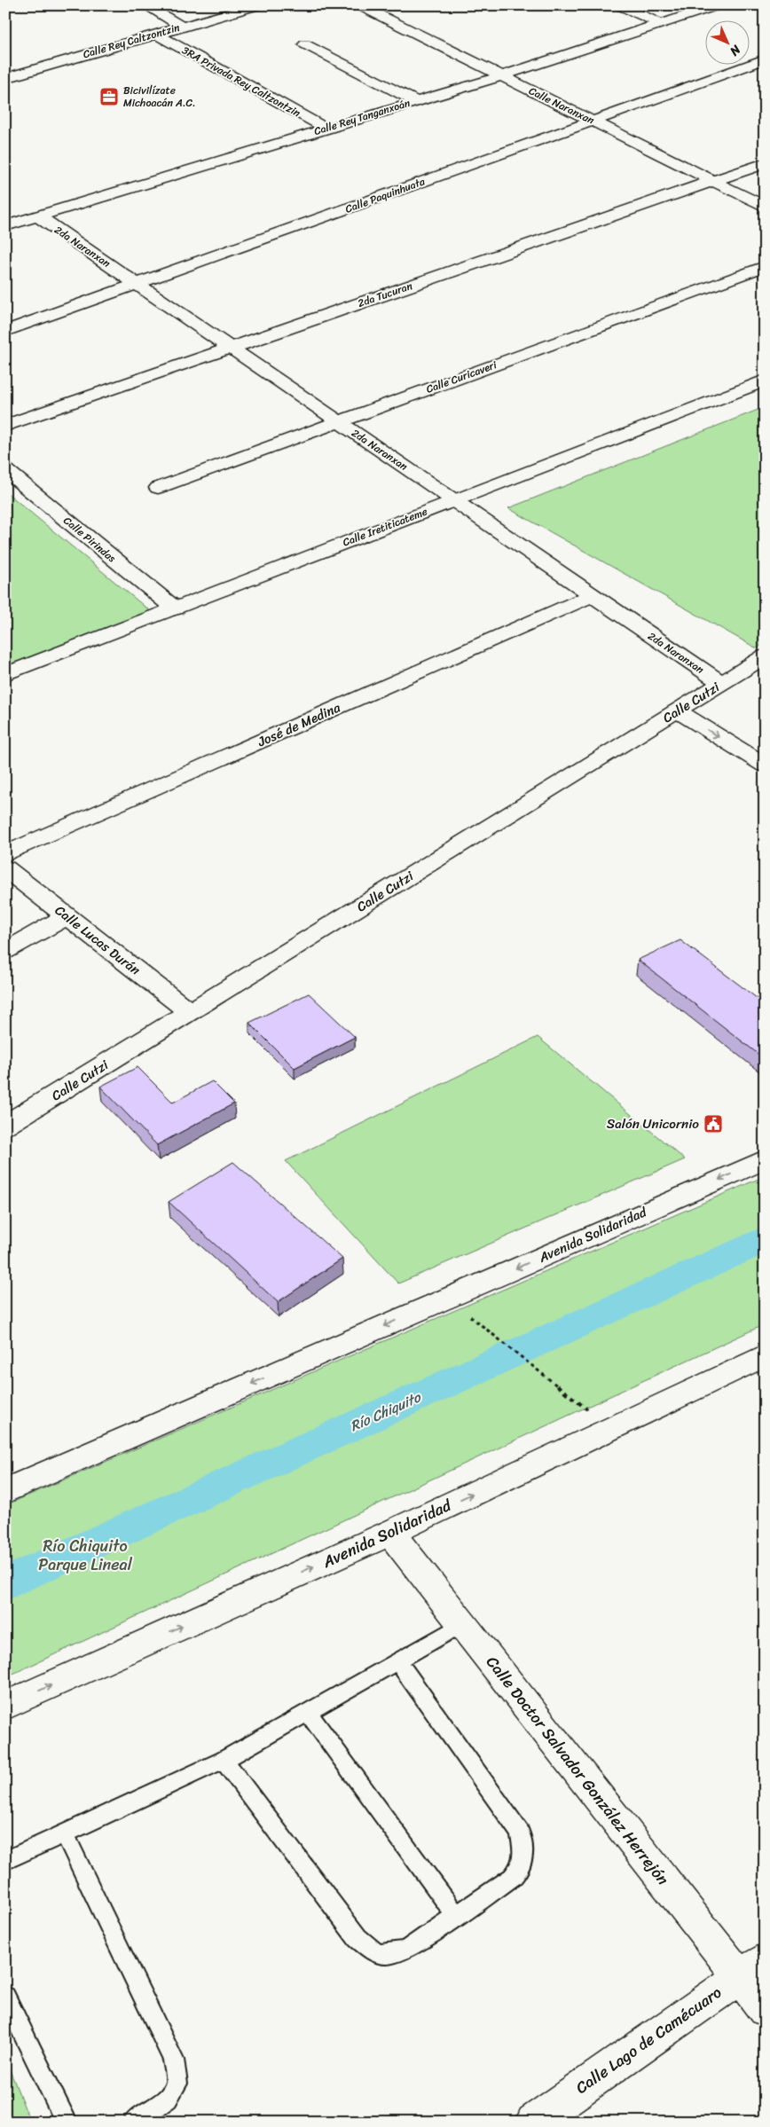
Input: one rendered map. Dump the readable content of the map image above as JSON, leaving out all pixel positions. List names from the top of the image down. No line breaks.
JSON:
{"streets":{"street":["Calle Rey Caltzontzin","3RA Privada Rey Caltzontzin","Calle Naranxan","Calle Rey Tanganxoán","Calle Paquinhuata","2da Naranxan","2da Tucuran","Calle Curicaveri","Calle Iretiticateme","Calle Pirindas","Calle Cutzi","José de Medina","Calle Lucas Durán","Avenida Solidaridad","Calle Doctor Salvador González Herrejón","Calle Lago de Camécuaro"]},"crossings":[["Calle Rey Caltzontzin","3RA Privada Rey Caltzontzin"],["3RA Privada Rey Caltzontzin","Calle Rey Tanganxoán"],["Calle Naranxan","Calle Rey Tanganxoán"],["Calle Naranxan","Calle Paquinhuata"],["Calle Naranxan","2da Tucuran"],["Calle Rey Tanganxoán","2da Naranxan"],["Calle Paquinhuata","2da Naranxan"],["2da Naranxan","2da Tucuran"],["2da Naranxan","Calle Curicaveri"],["2da Naranxan","Calle Iretiticateme"],["2da Naranxan","Calle Cutzi"],["2da Naranxan","José de Medina"],["Calle Iretiticateme","Calle Pirindas"],["Calle Cutzi","Calle Lucas Durán"],["Avenida Solidaridad","Calle Doctor Salvador González Herrejón"],["Calle Doctor Salvador González Herrejón","Calle Lago de Camécuaro"]],"water":["Río Chiquito"],"parks":["Río Chiquito Parque Lineal"],"places":{"office":["Bicivilízate Michoacán A.C."],"public building":["Salón Unicornio"]},"north":"bottom right"}
